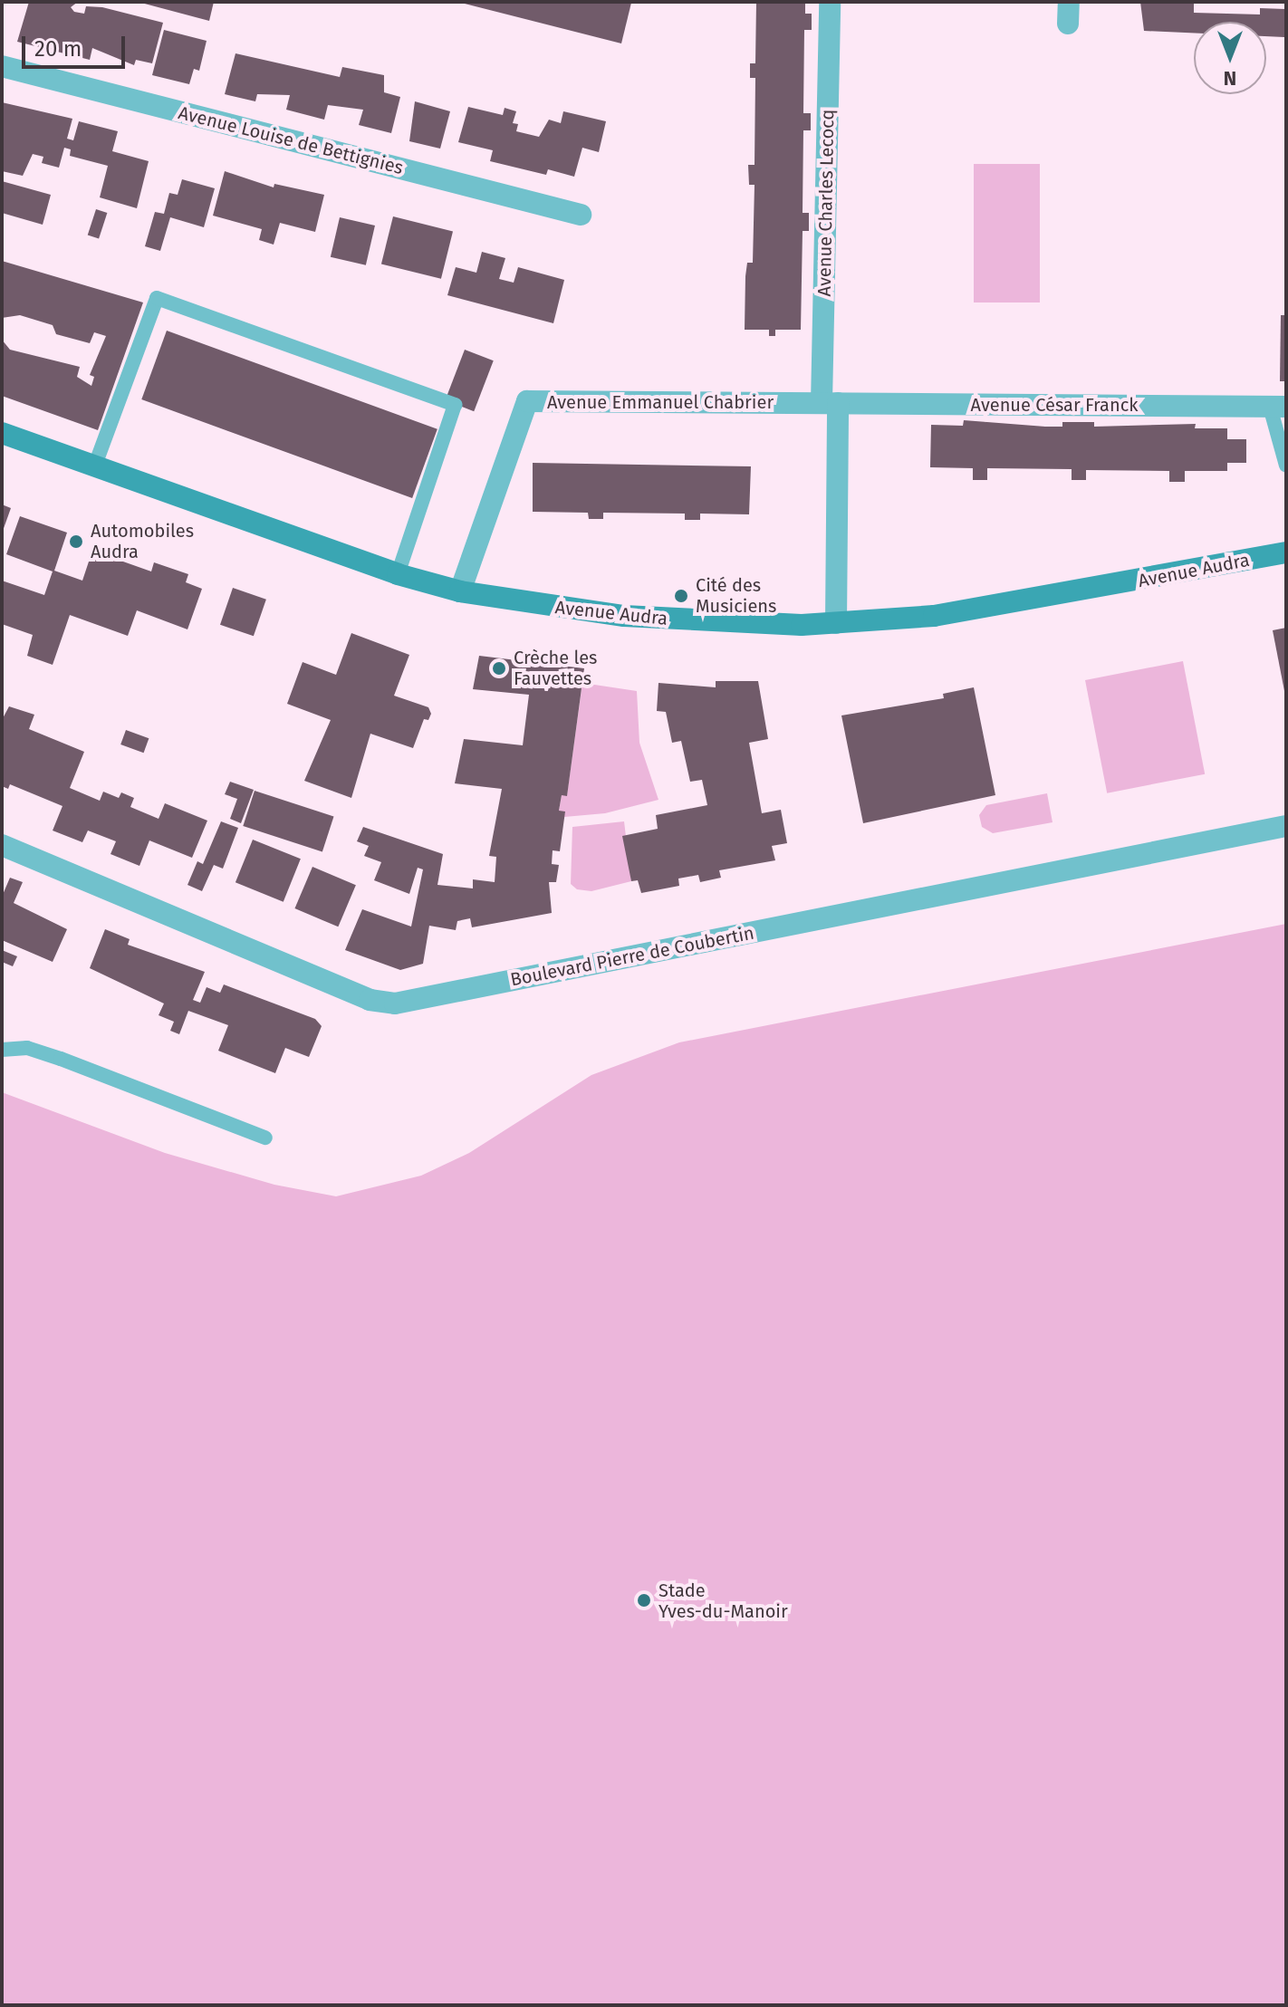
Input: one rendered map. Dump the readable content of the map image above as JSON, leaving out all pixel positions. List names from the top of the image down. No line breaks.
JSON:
{"streets":{"street":["Avenue Louise de Bettignies","Avenue Charles Lecocq","Avenue Emmanuel Chabrier","Avenue César Franck","Avenue Audra","Boulevard Pierre de Coubertin"]},"crossings":[["Avenue Charles Lecocq","Avenue Emmanuel Chabrier"],["Avenue Charles Lecocq","Avenue César Franck"],["Avenue Charles Lecocq","Avenue Audra"],["Avenue Emmanuel Chabrier","Avenue César Franck"],["Avenue Emmanuel Chabrier","Avenue Audra"]],"places":["Automobiles Audra","Cité des Musiciens","Crèche les Fauvettes","Stade Yves-du-Manoir"],"scale_bar":"20 m","north":"bottom"}
